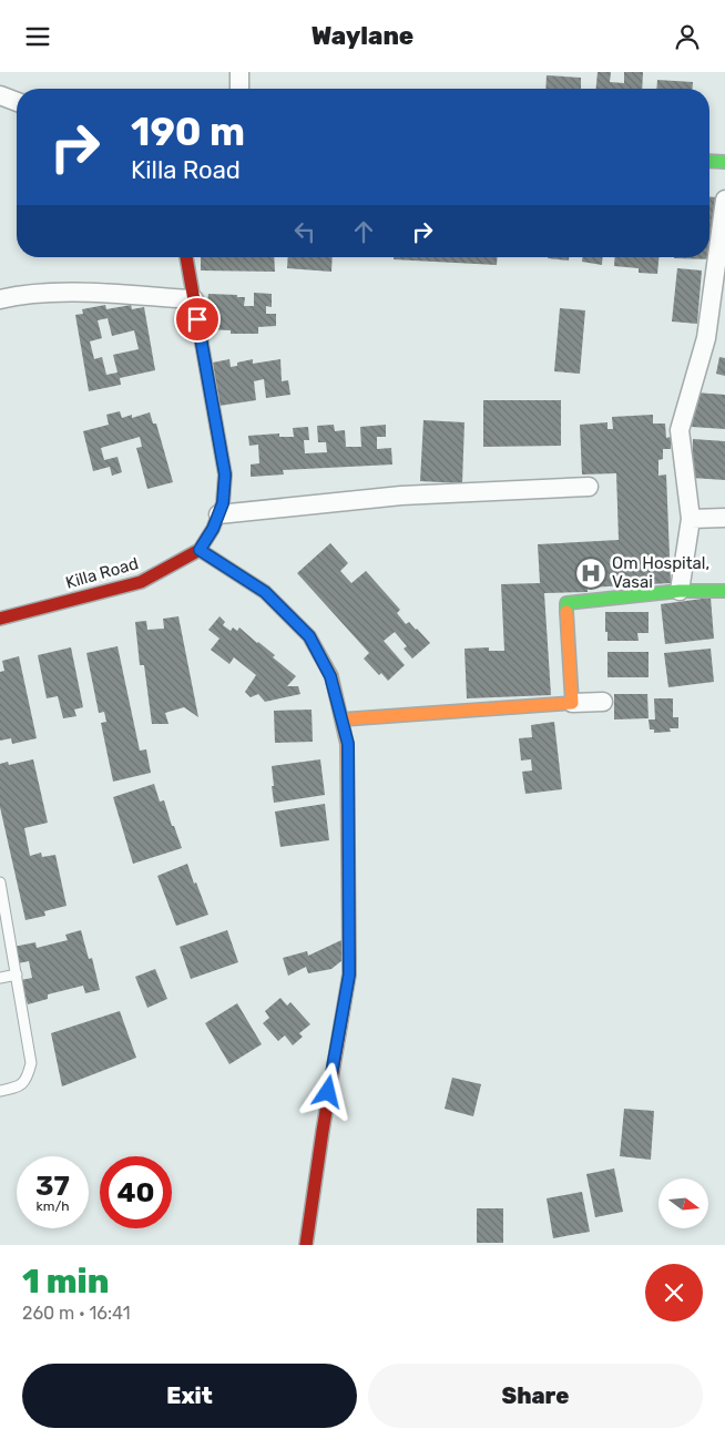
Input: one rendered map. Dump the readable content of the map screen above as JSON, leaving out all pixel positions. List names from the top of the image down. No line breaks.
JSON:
{"streets":{"street":["Killa Road"]},"places":{"hospital":["Om Hospital, Vasai"]},"north":"right","page":{"header":"Waylane","turn":["190 m","Killa Road"],"speed":"37 km/h","limit":"40","heading":["1 min","260 m · 16:41"],"buttons":["Exit","Share"]}}
